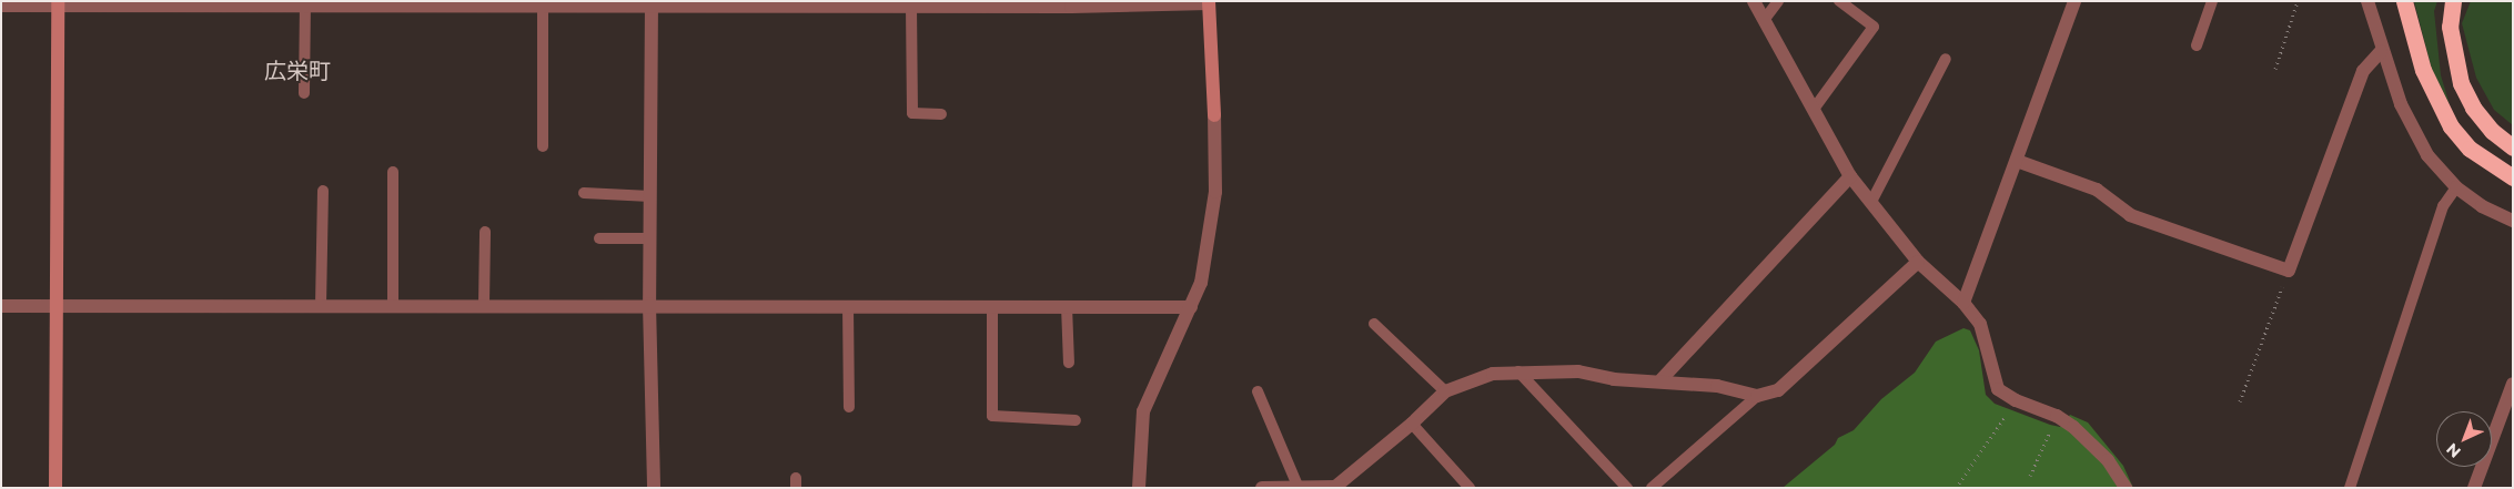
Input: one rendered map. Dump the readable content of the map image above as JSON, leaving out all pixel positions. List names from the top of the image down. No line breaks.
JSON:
{"districts":["広栄町"],"north":"bottom left"}
